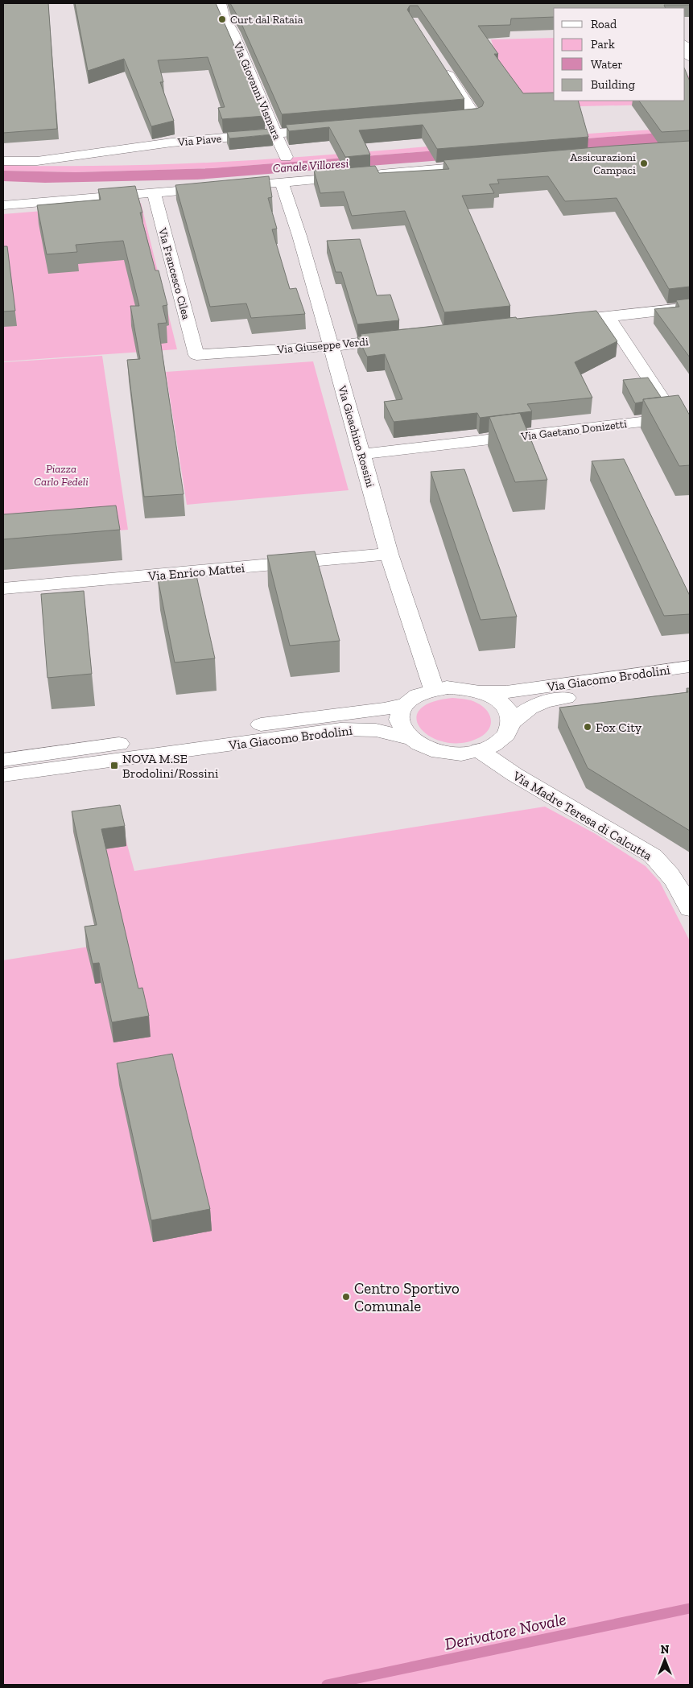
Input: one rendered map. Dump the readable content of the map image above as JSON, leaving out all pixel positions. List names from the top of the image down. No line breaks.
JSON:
{"streets":{"street":["Via Giovanni Vismara","Via Piave","Via Francesco Cilea","Via Giuseppe Verdi","Via Gaetano Donizetti","Via Gioachino Rossini","Via Enrico Mattei","Via Giacomo Brodolini","Via Madre Teresa di Calcutta"]},"crossings":[["Via Giovanni Vismara","Via Piave"],["Via Francesco Cilea","Via Giuseppe Verdi"],["Via Giuseppe Verdi","Via Gioachino Rossini"],["Via Gaetano Donizetti","Via Gioachino Rossini"],["Via Gioachino Rossini","Via Enrico Mattei"],["Via Gioachino Rossini","Via Giacomo Brodolini"],["Via Gioachino Rossini","Via Madre Teresa di Calcutta"],["Via Giacomo Brodolini","Via Madre Teresa di Calcutta"]],"water":["Canale Villoresi","Derivatore Novale"],"parks":["Piazza Carlo Fedeli"],"places":{"other":["Curt dal Rataia","Assicurazioni Campaci","Fox City","Centro Sportivo Comunale"],"transit":["NOVA M.SE Brodolini/Rossini"]},"legend":["Road","Park","Water","Building"],"north":"top"}
